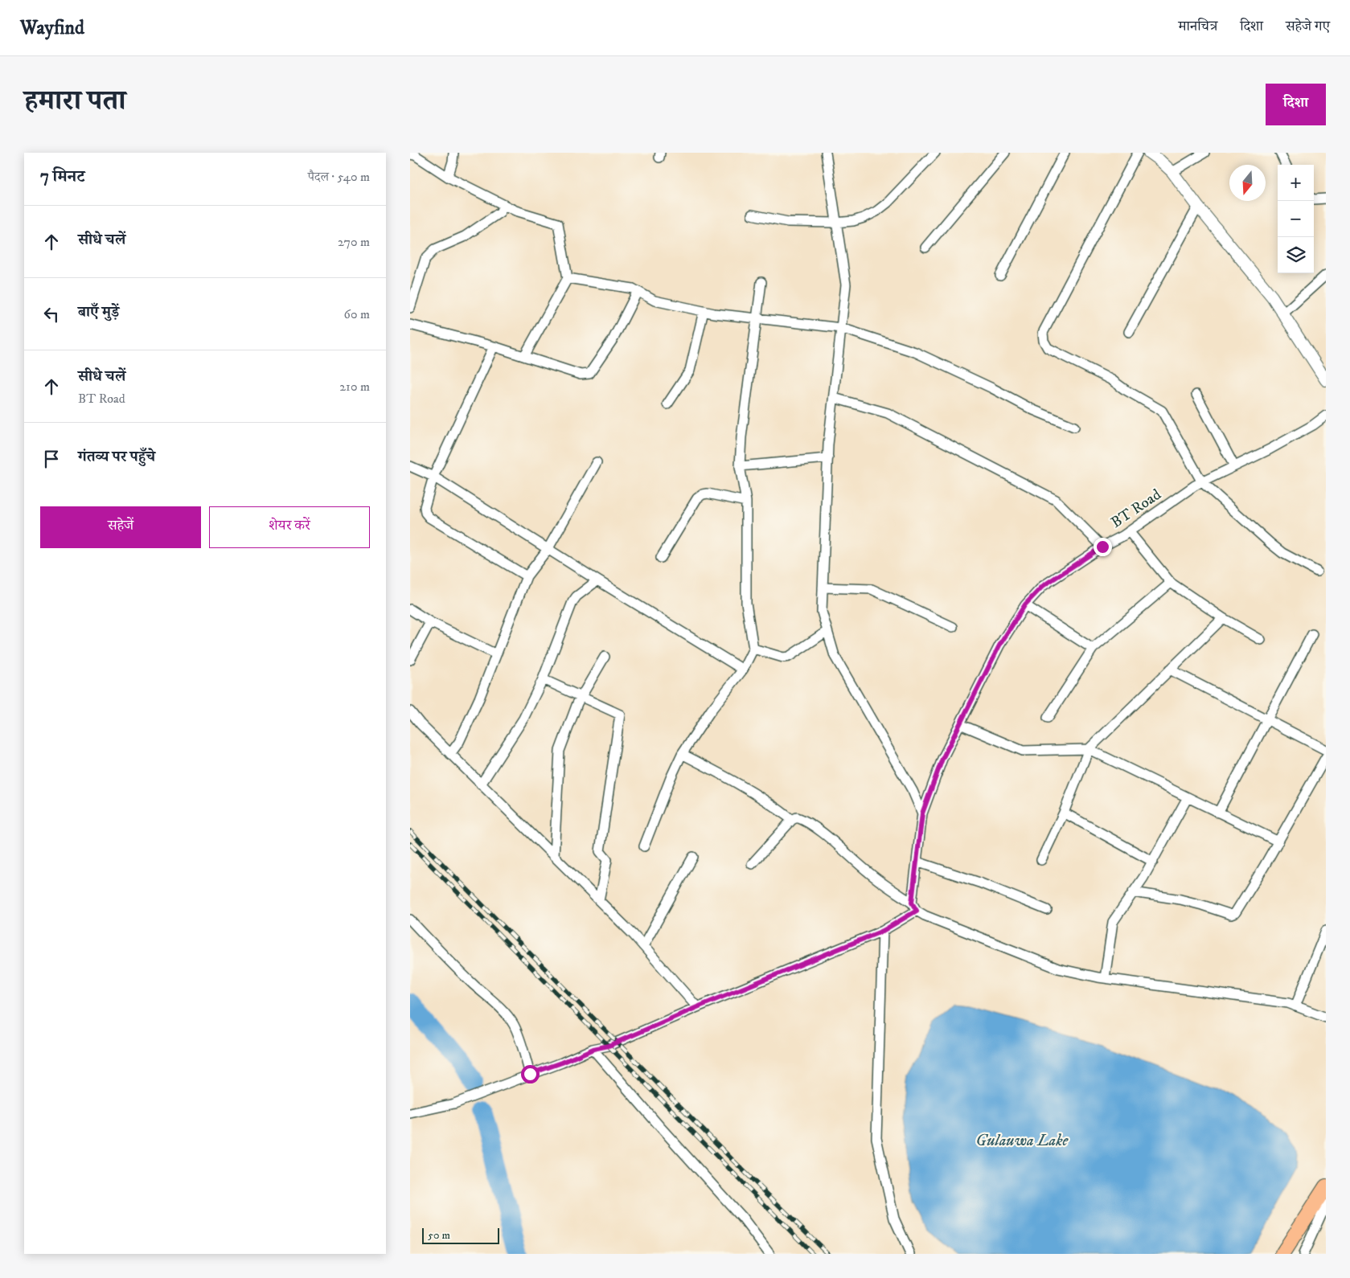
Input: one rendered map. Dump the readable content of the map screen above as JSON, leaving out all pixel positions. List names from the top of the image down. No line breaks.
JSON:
{"streets":{"street":["BT Road"]},"water":["Gulauwa Lake"],"scale_bar":"50 m","north":"bottom","page":{"header":"Wayfind","nav":["मानचित्र","दिशा","सहेजे गए"],"title":"हमारा पता","buttons":["दिशा",["सहेजें","शेयर करें"]],"heading":["7 मिनट","पैदल · 540 m"],"map_buttons":["+","−"],"list":[["सीधे चलें","270 m"],["बाएँ मुड़ें","60 m"],["सीधे चलें","BT Road","210 m"],"गंतव्य पर पहुँचे"],"scale":"50 m"}}
